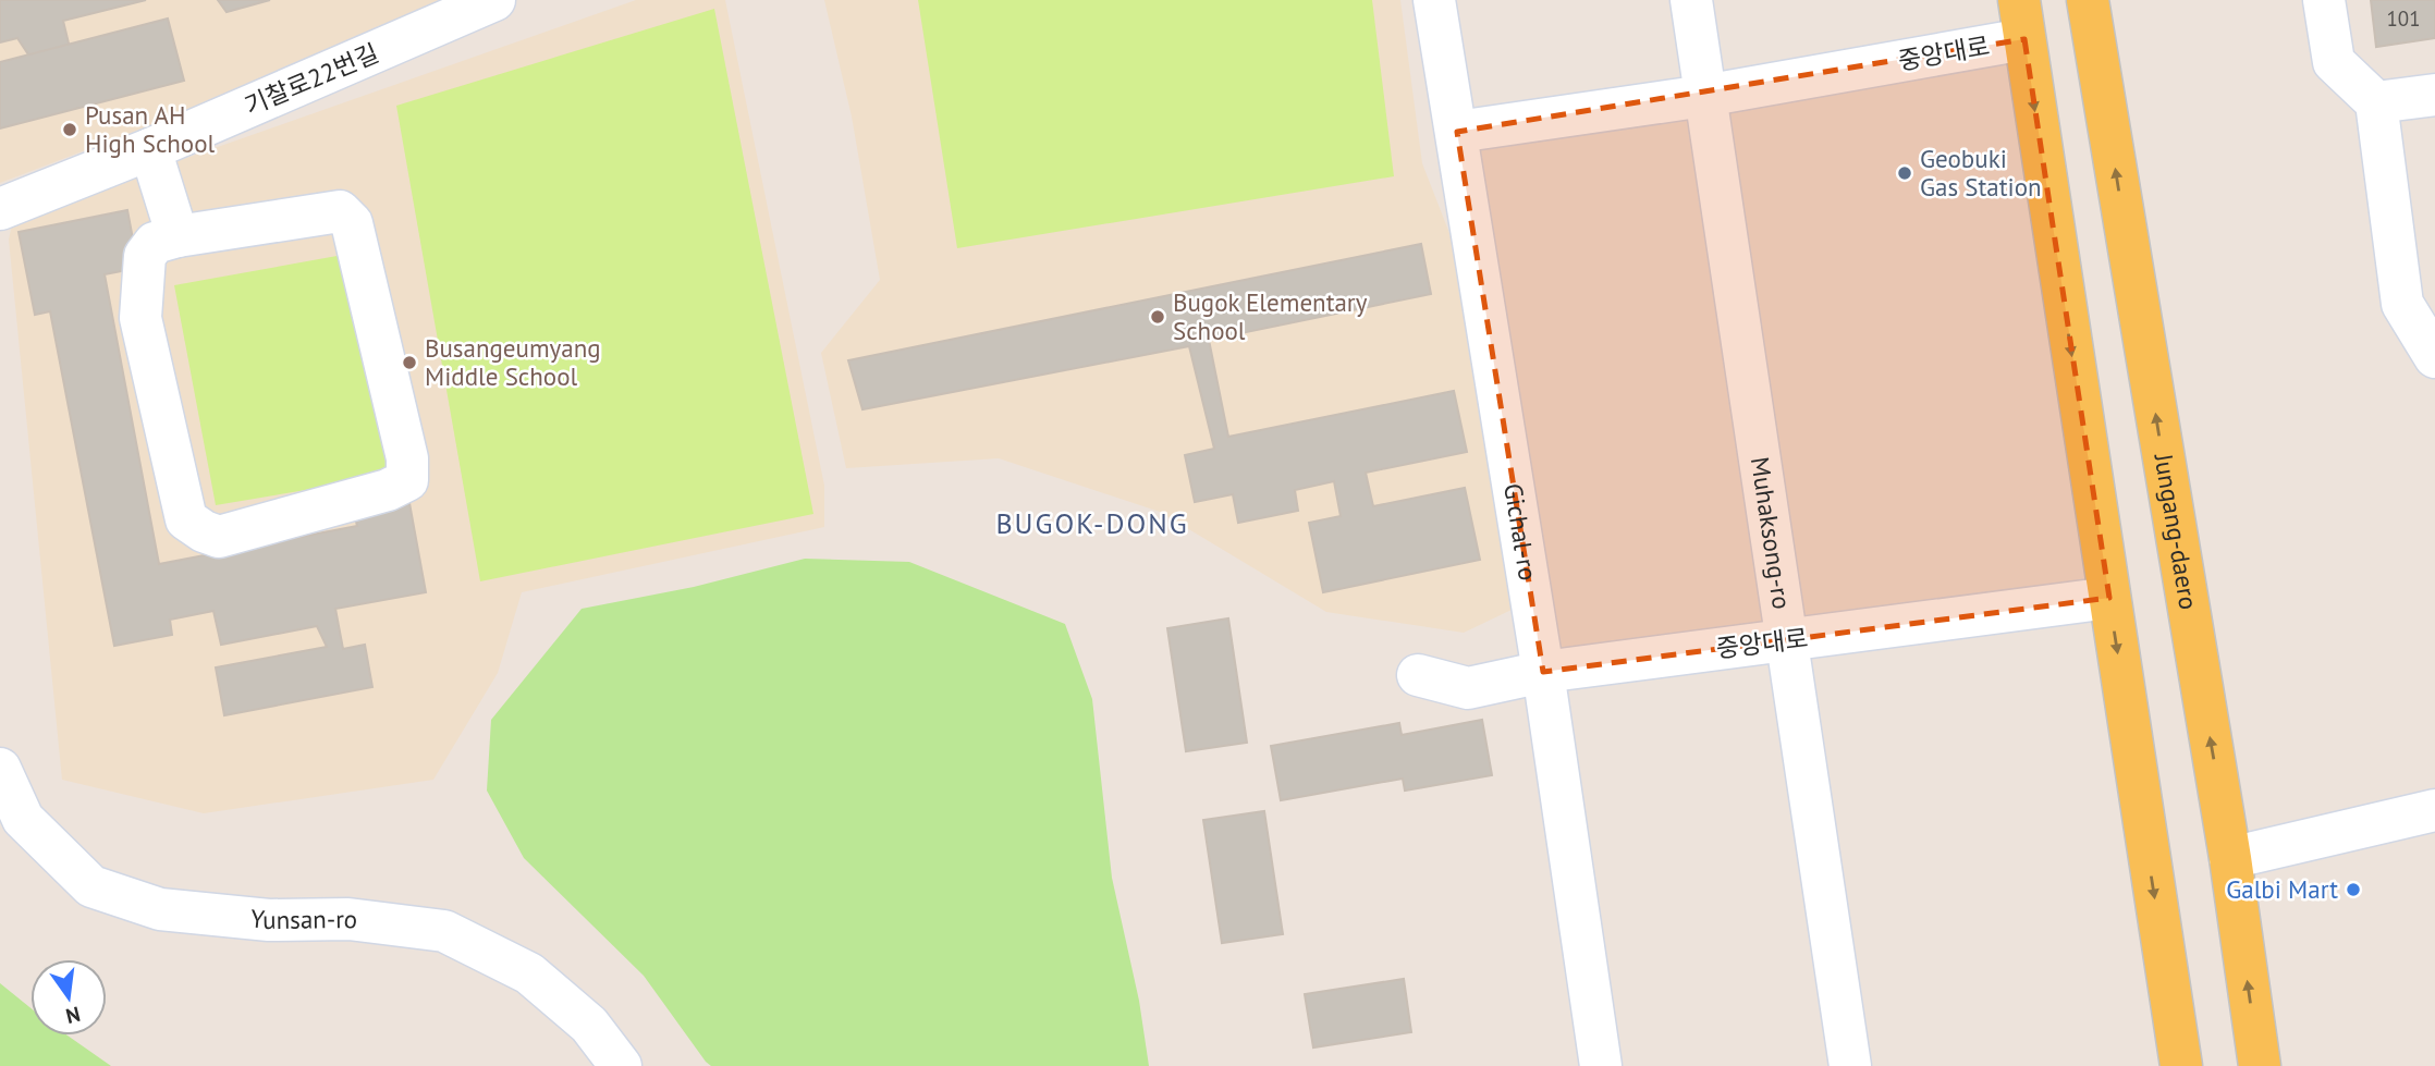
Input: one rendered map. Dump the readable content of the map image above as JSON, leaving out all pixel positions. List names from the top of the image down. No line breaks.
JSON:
{"streets":{"main road":["Jungang-daero"],"street":["중앙대로","기찰로22번길","Gichal-ro","Muhaksong-ro","Yunsan-ro"]},"crossings":[["중앙대로","Gichal-ro"],["중앙대로","Muhaksong-ro"]],"districts":["BUGOK-DONG"],"places":["Pusan AH High School","Geobuki Gas Station","Bugok Elementary School","Busangeumyang Middle School","Galbi Mart"],"house_numbers":["101"],"north":"bottom"}
